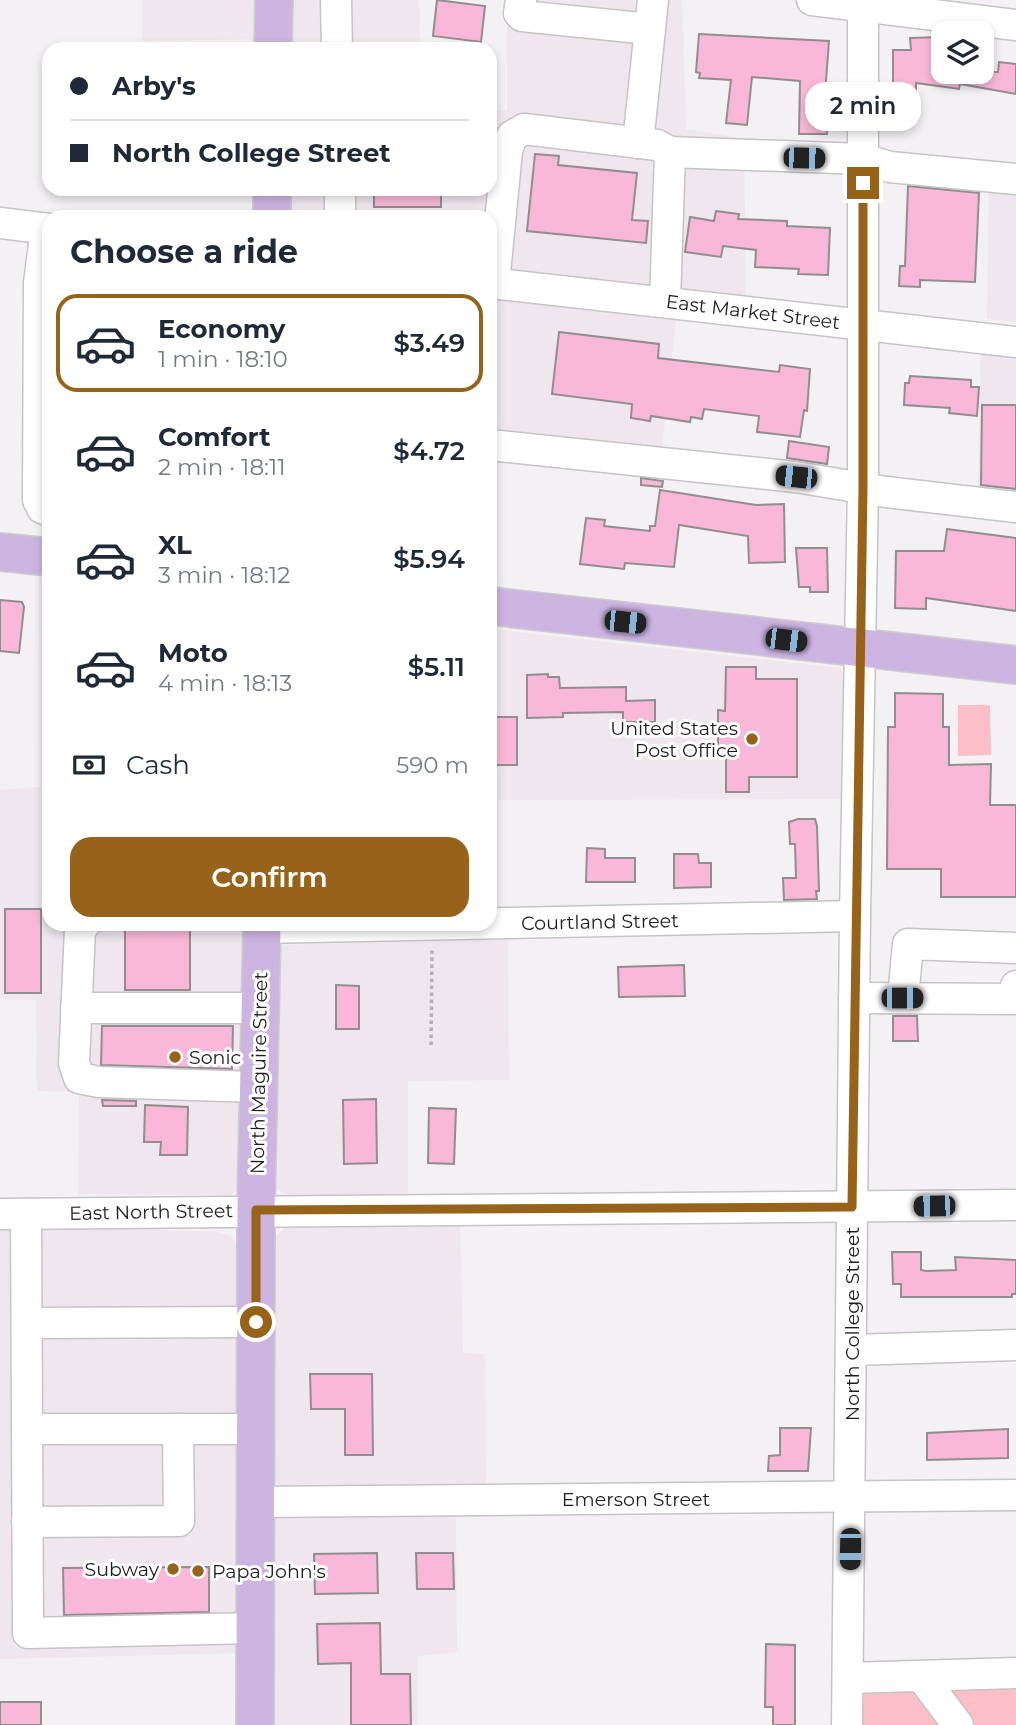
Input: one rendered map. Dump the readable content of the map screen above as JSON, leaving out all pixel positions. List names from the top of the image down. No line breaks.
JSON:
{"streets":{"main road":["North Maguire Street"],"street":["East Market Street","Courtland Street","East North Street","North College Street","Emerson Street"]},"crossings":[["East Market Street","North College Street"],["Courtland Street","North College Street"],["North Maguire Street","East North Street"],["North Maguire Street","Emerson Street"],["East North Street","North College Street"],["North College Street","Emerson Street"]],"places":["United States Post Office","Sonic","Subway","Papa John's"],"page":{"banner":["Arby's","North College Street"],"bubble":"2 min","heading":"Choose a ride","list":[{"name":"Economy","note":"1 min · 18:10","value":"$3.49"},{"name":"Comfort","note":"2 min · 18:11","value":"$4.72"},{"name":"XL","note":"3 min · 18:12","value":"$5.94"},{"name":"Moto","note":"4 min · 18:13","value":"$5.11"}],"pay":["Cash","590 m"],"buttons":"Confirm"}}
